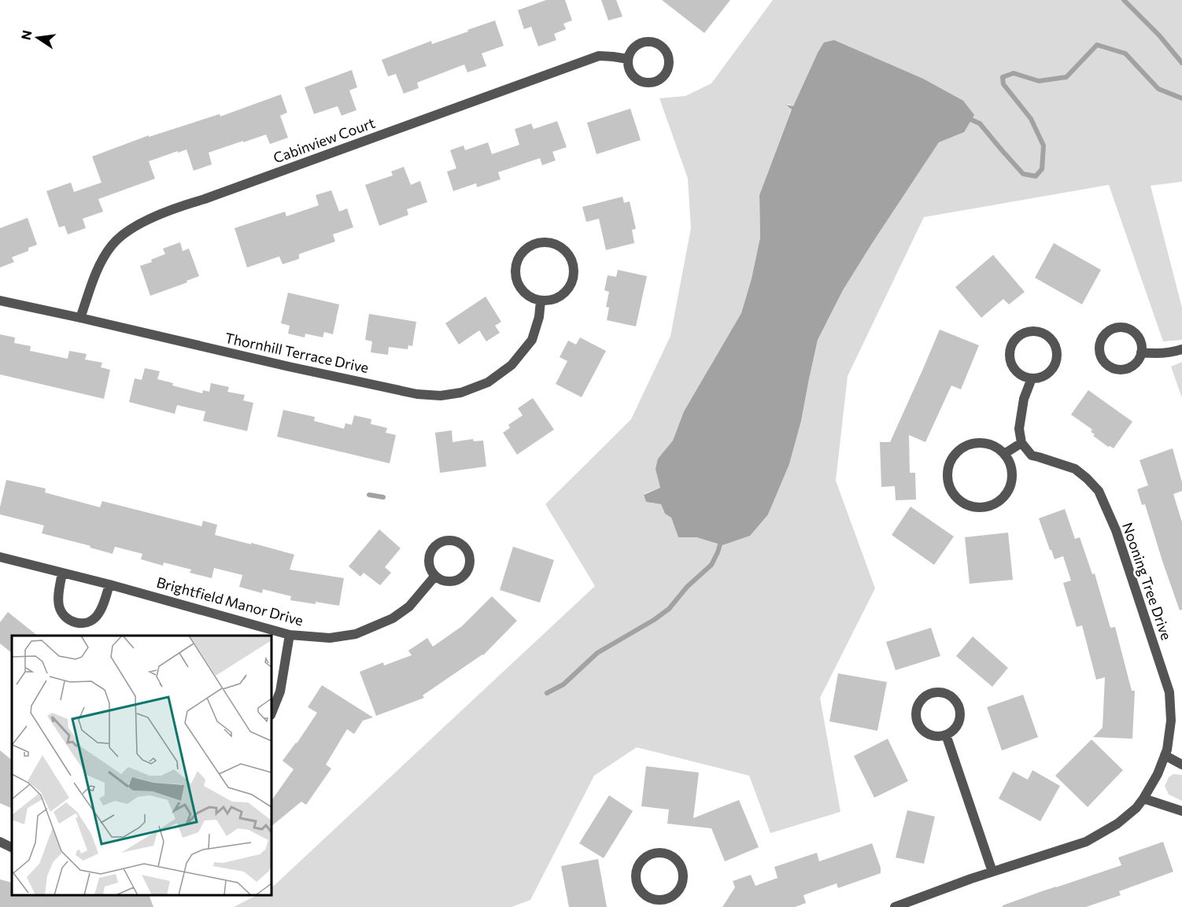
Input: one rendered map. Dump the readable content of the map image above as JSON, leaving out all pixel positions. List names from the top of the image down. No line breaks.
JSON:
{"streets":{"street":["Cabinview Court","Thornhill Terrace Drive","Nooning Tree Drive","Brightfield Manor Drive"]},"crossings":[["Cabinview Court","Thornhill Terrace Drive"]],"north":"left"}
